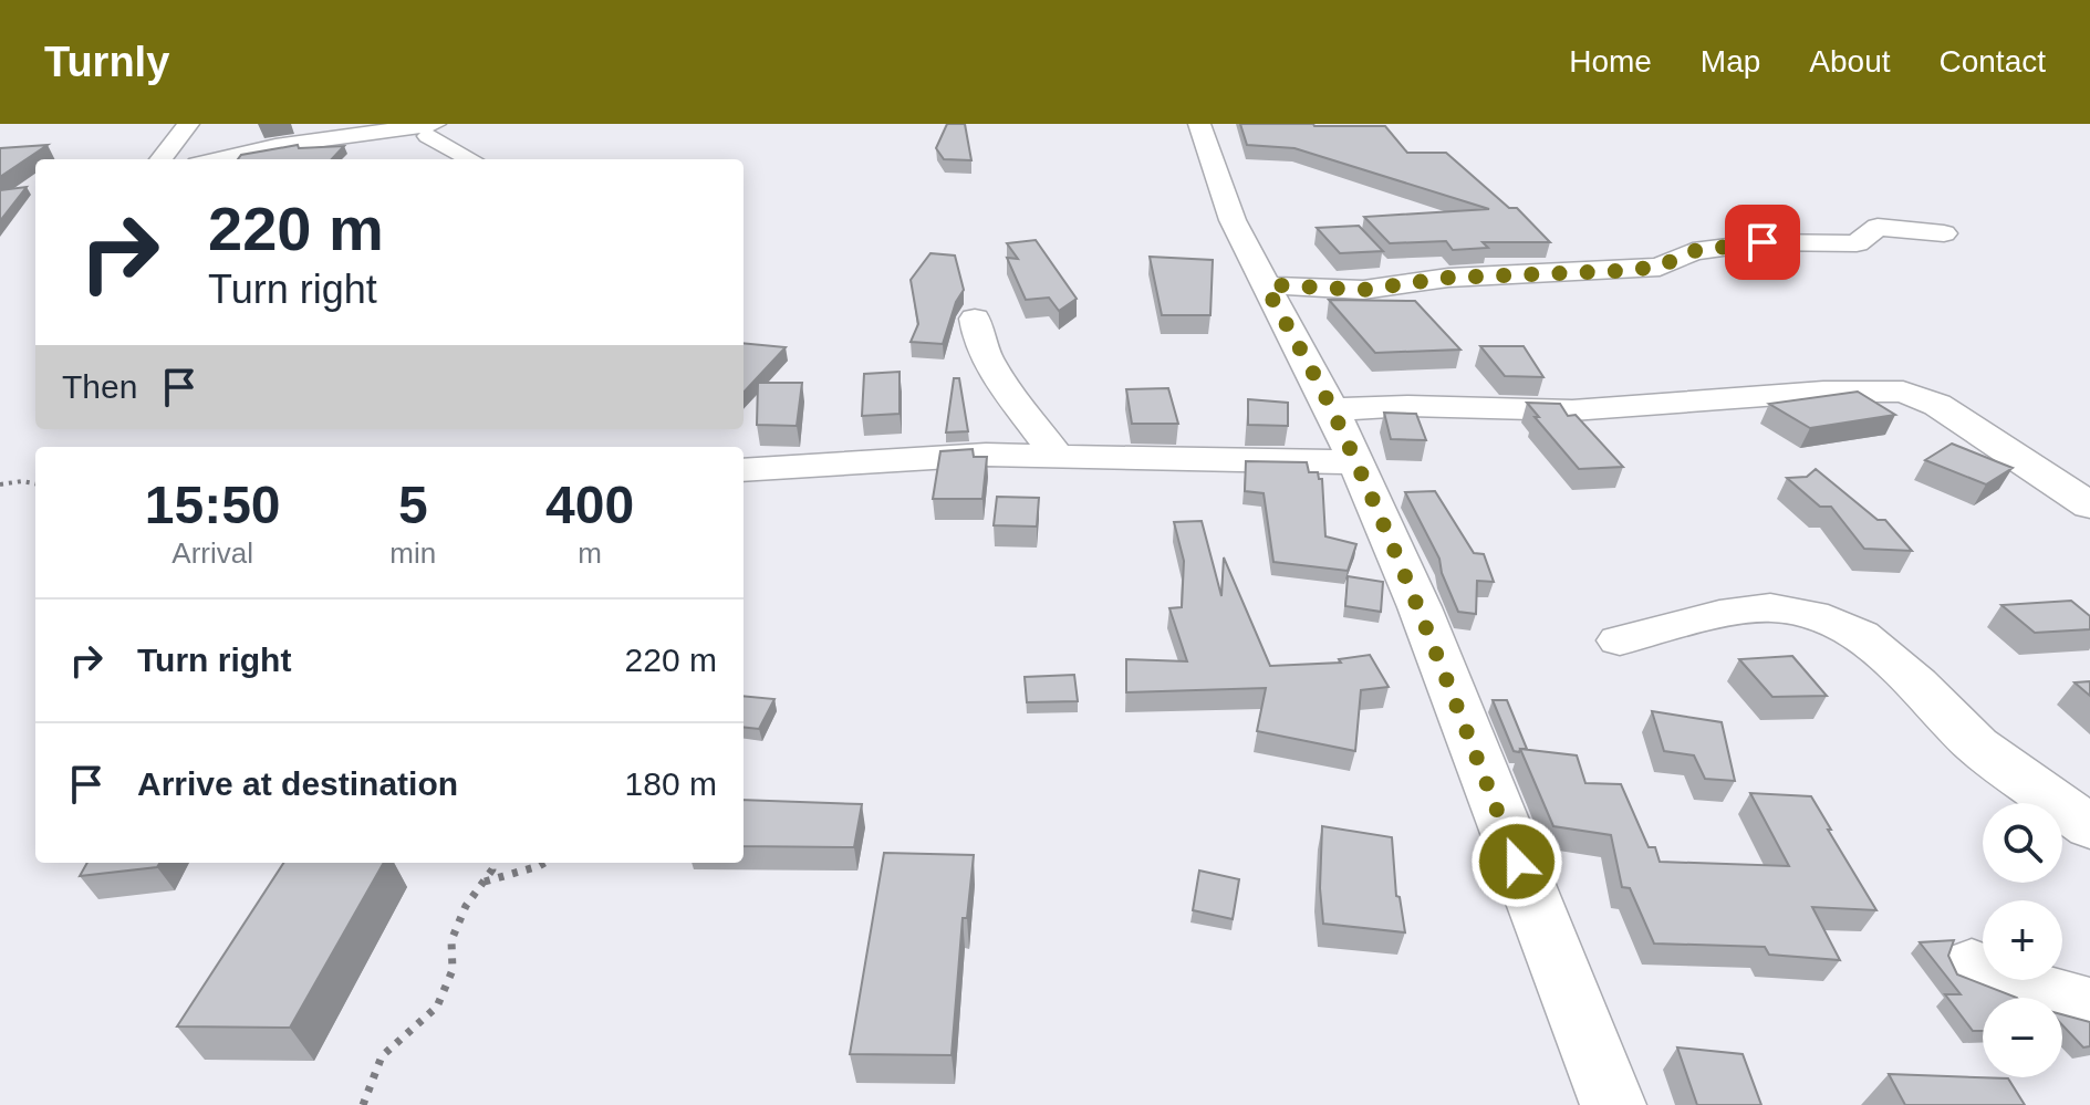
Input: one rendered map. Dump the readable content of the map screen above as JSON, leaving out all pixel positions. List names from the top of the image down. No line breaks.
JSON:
{"page":{"header":"Turnly","nav":["Home","Map","About","Contact"],"turn":["220 m","Turn right"],"then":"Then","eta":["15:50","Arrival","5","min","400","m"],"list":[{"name":"Turn right","value":"220 m"},{"name":"Arrive at destination","value":"180 m"}],"map_buttons":["+","−"]}}
